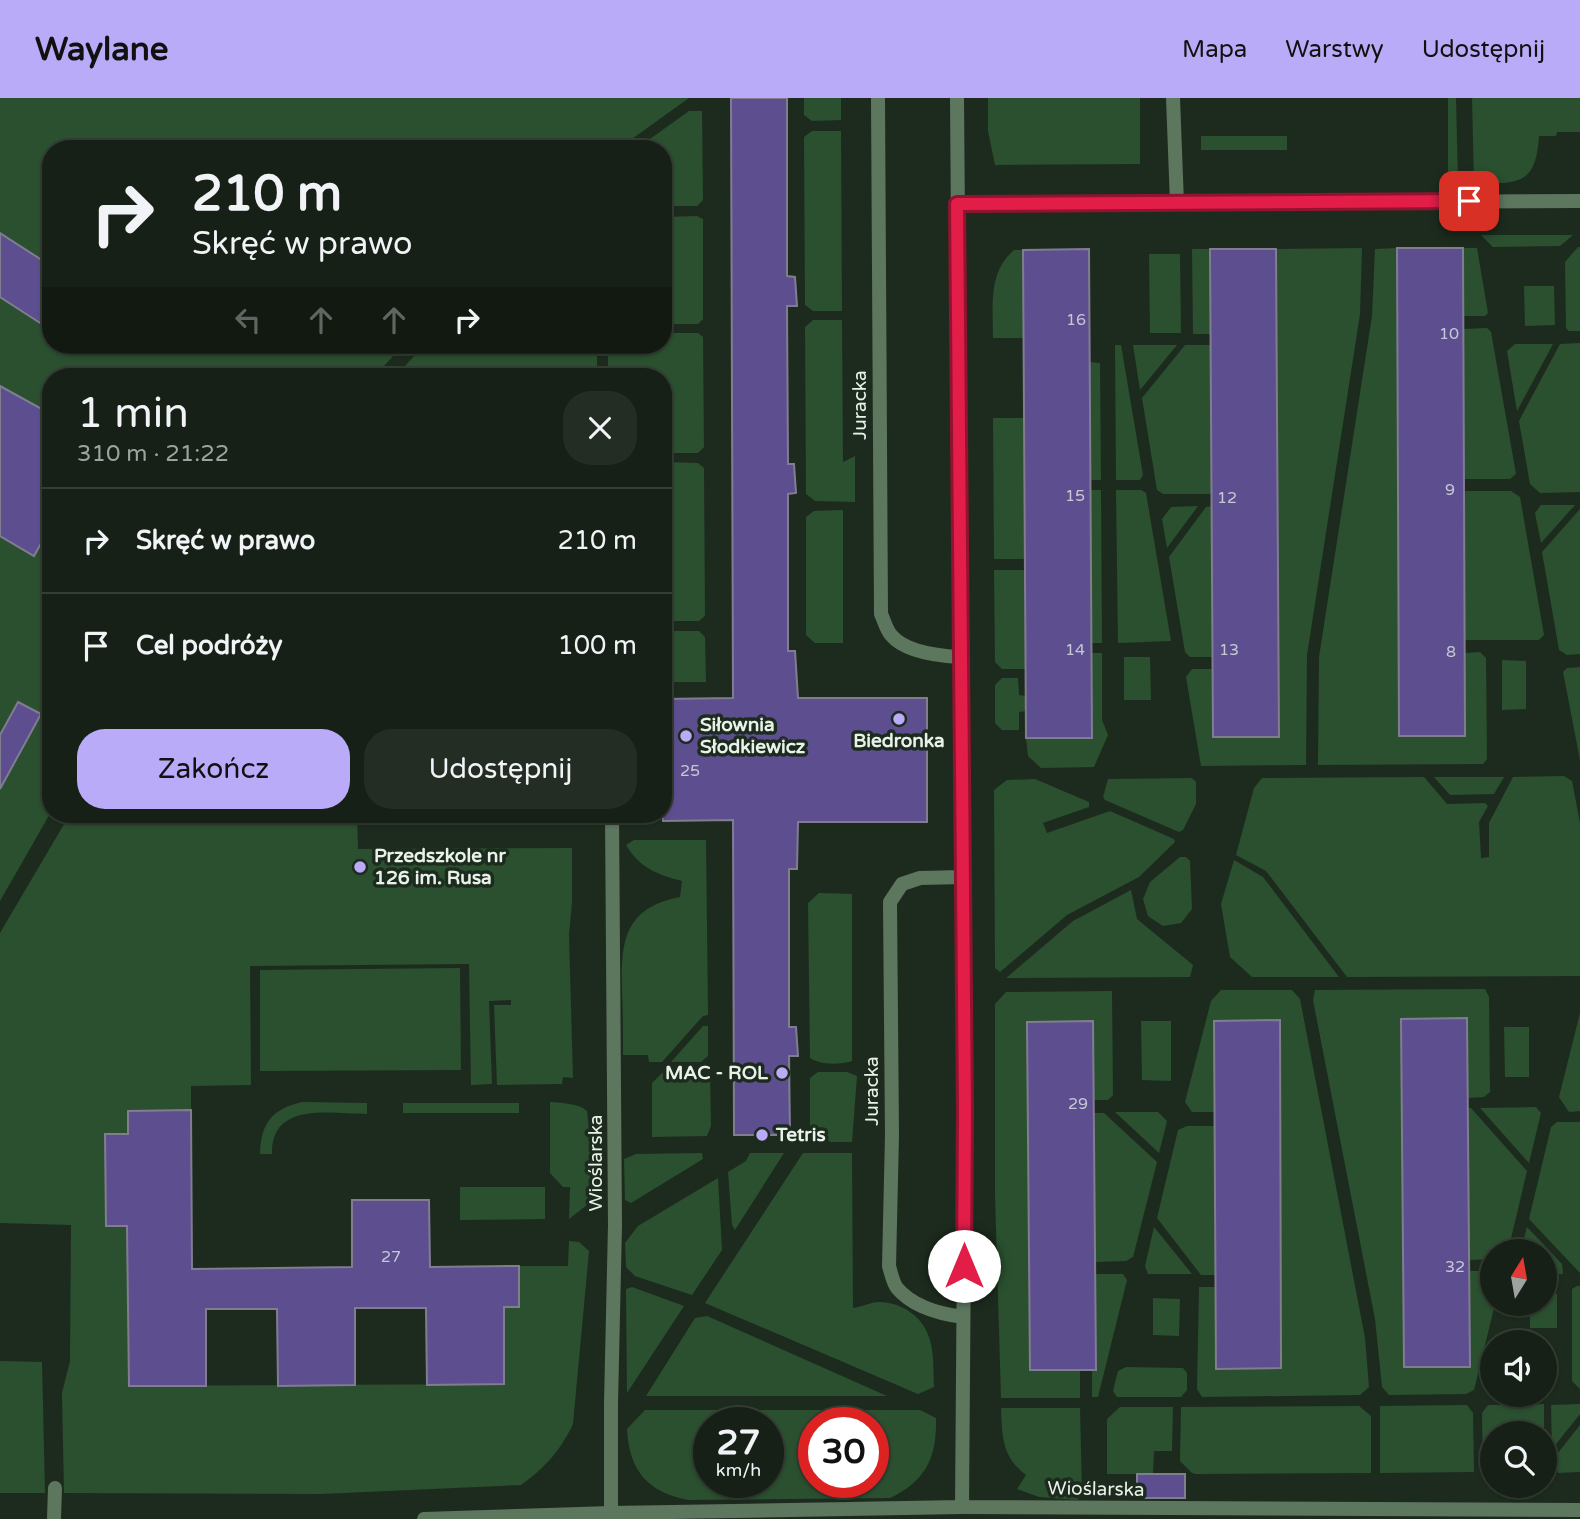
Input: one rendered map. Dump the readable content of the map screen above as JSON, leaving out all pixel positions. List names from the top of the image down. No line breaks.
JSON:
{"streets":{"street":["Juracka","Wioślarska"]},"places":["Biedronka","Siłownia Słodkiewicz","Przedszkole nr 126 im. Rusa","MAC - ROL","Tetris"],"house_numbers":["16","10","9","15","12","14","13","8","25","29","27","32"],"north":"top","page":{"header":"Waylane","nav":["Mapa","Warstwy","Udostępnij"],"turn":["210 m","Skręć w prawo"],"heading":["1 min","310 m · 21:22"],"list":[{"name":"Skręć w prawo","value":"210 m"},{"name":"Cel podróży","value":"100 m"}],"buttons":["Zakończ","Udostępnij"],"speed":"27 km/h","limit":"30"}}
